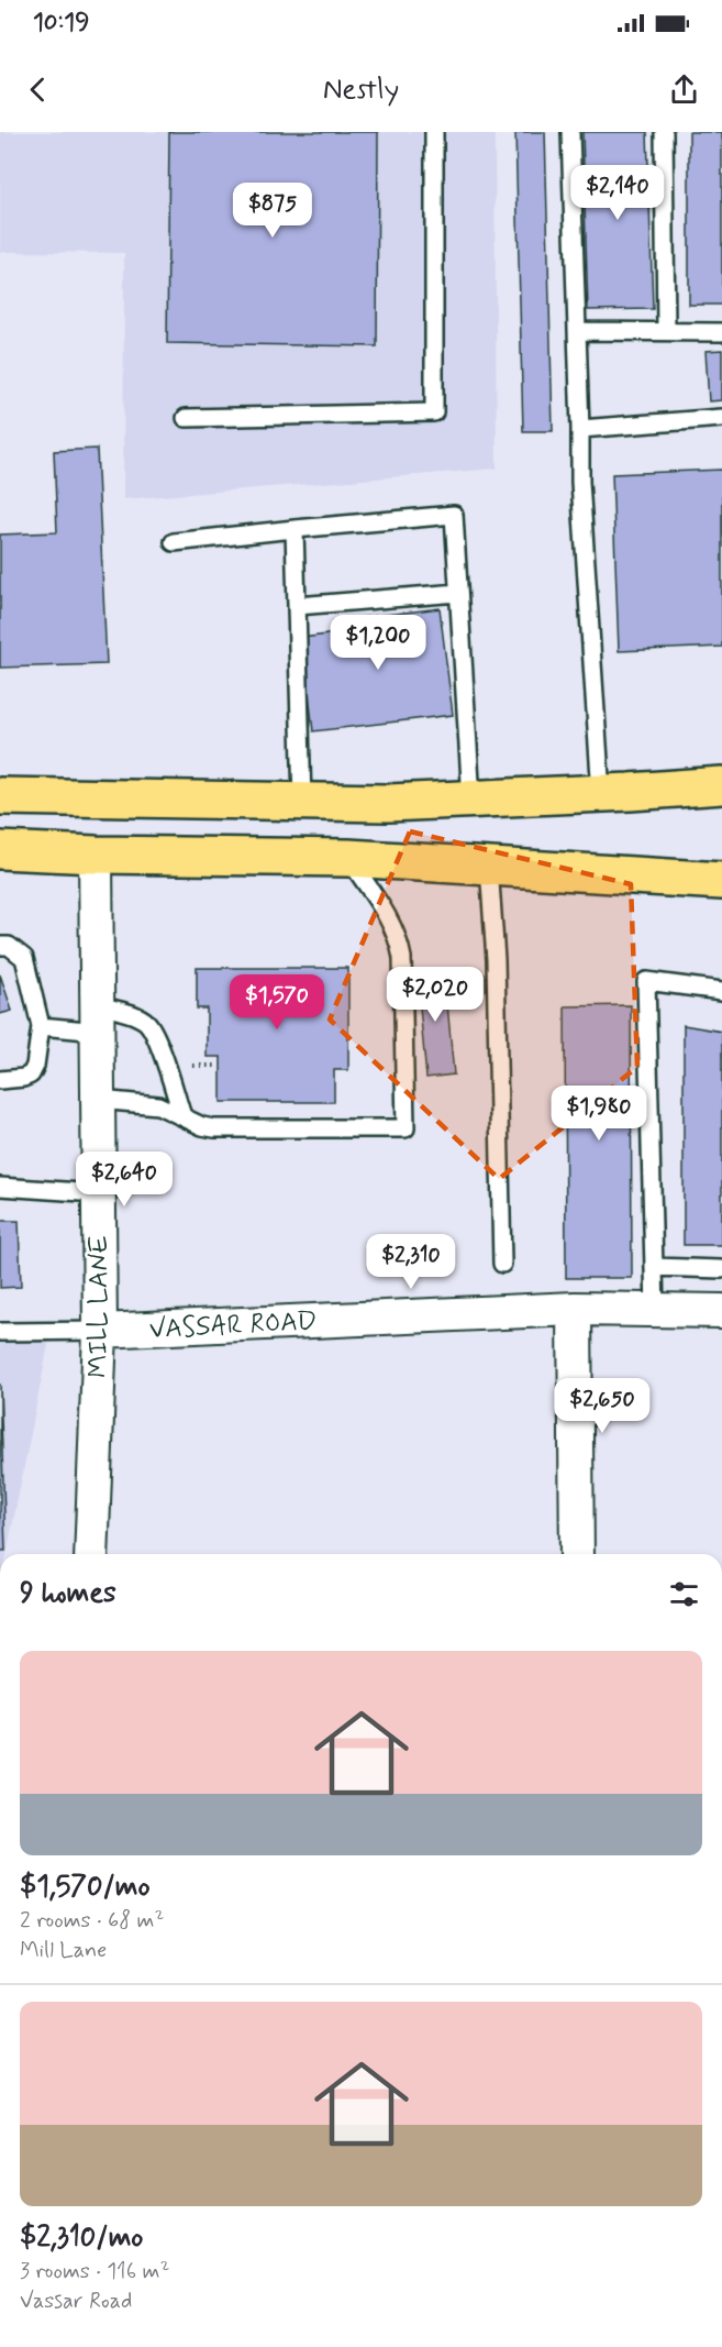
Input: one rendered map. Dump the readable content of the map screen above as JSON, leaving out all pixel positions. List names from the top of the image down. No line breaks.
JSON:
{"streets":{"street":["MILL LANE","VASSAR ROAD"]},"crossings":[["MILL LANE","VASSAR ROAD"]],"page":{"status":"10:19","header":"Nestly","price":["$2,140","$875","$1,200","$2,020","$1,570","$1,980","$2,640","$2,310","$2,650"],"heading":"9 homes","list":[{"name":"$1,570/mo","note":"2 rooms · 68 m² · Mill Lane"},{"name":"$2,310/mo","note":"3 rooms · 116 m² · Vassar Road"}]}}
